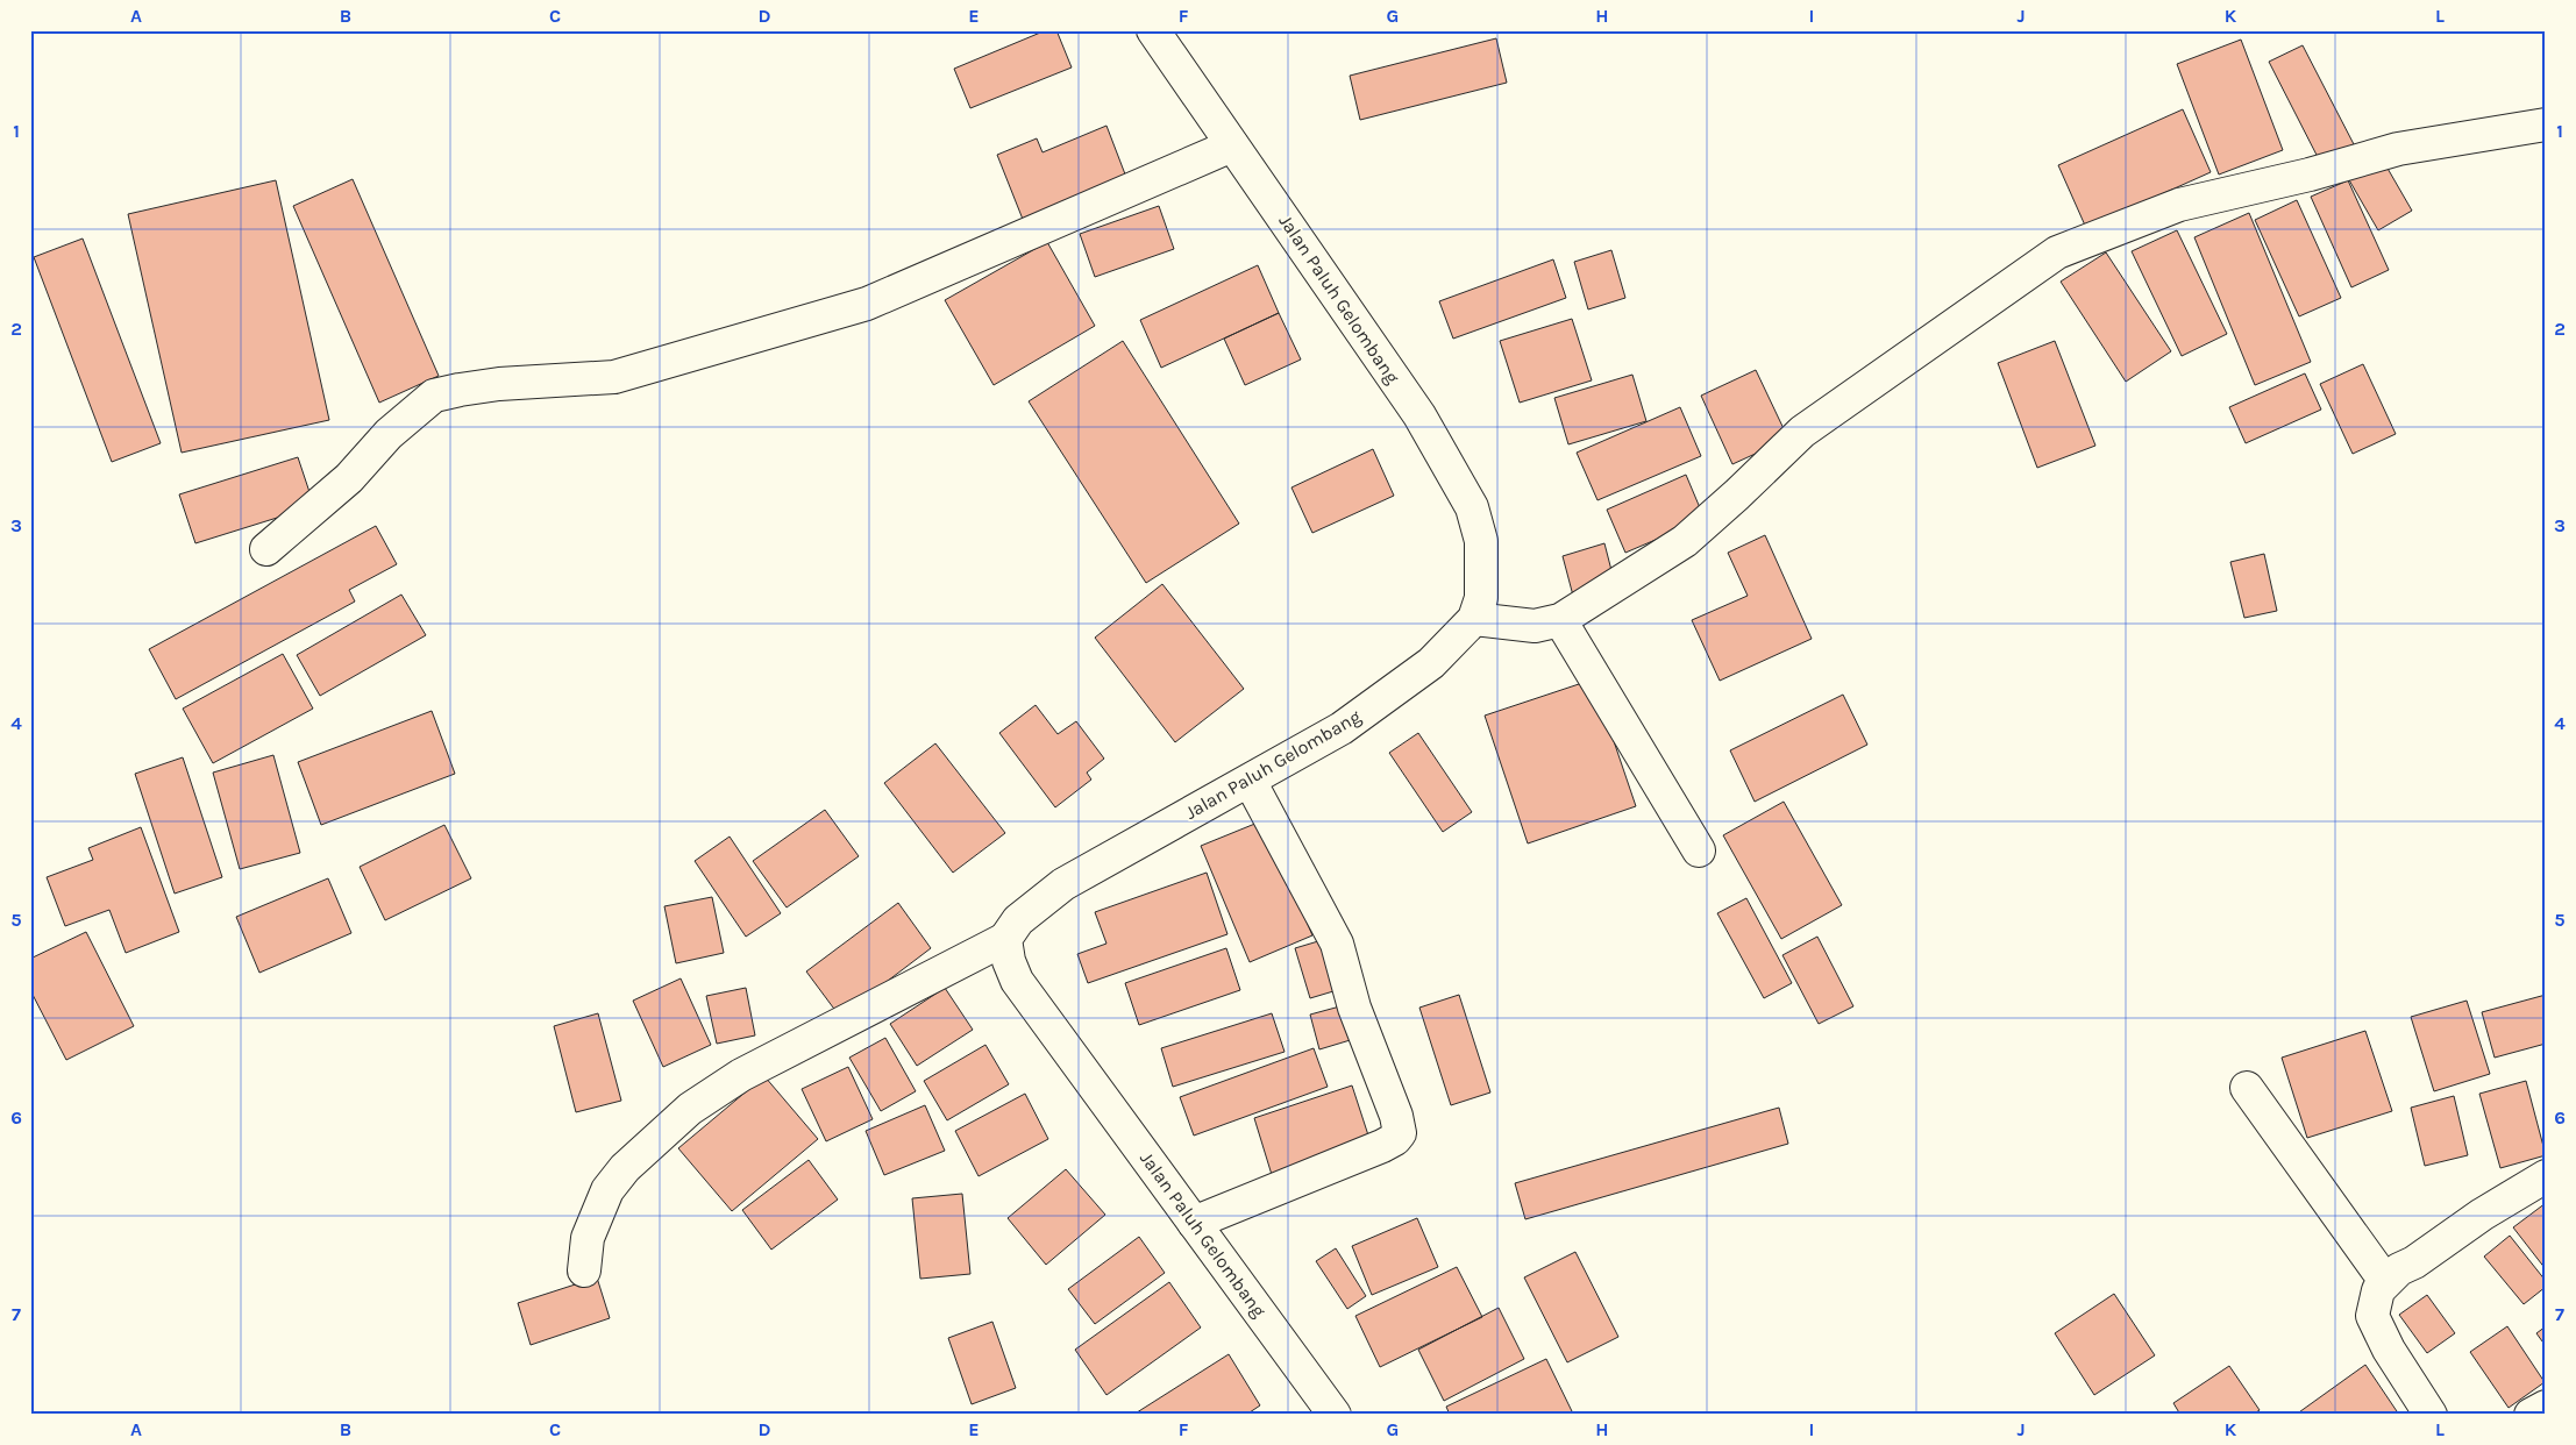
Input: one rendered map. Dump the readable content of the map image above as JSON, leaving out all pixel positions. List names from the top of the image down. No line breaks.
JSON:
{"streets":{"street":["Jalan Paluh Gelombang"]},"grid":{"columns":["A","B","C","D","E","F","G","H","I","J","K","L"],"rows":["1","2","3","4","5","6","7"]}}
